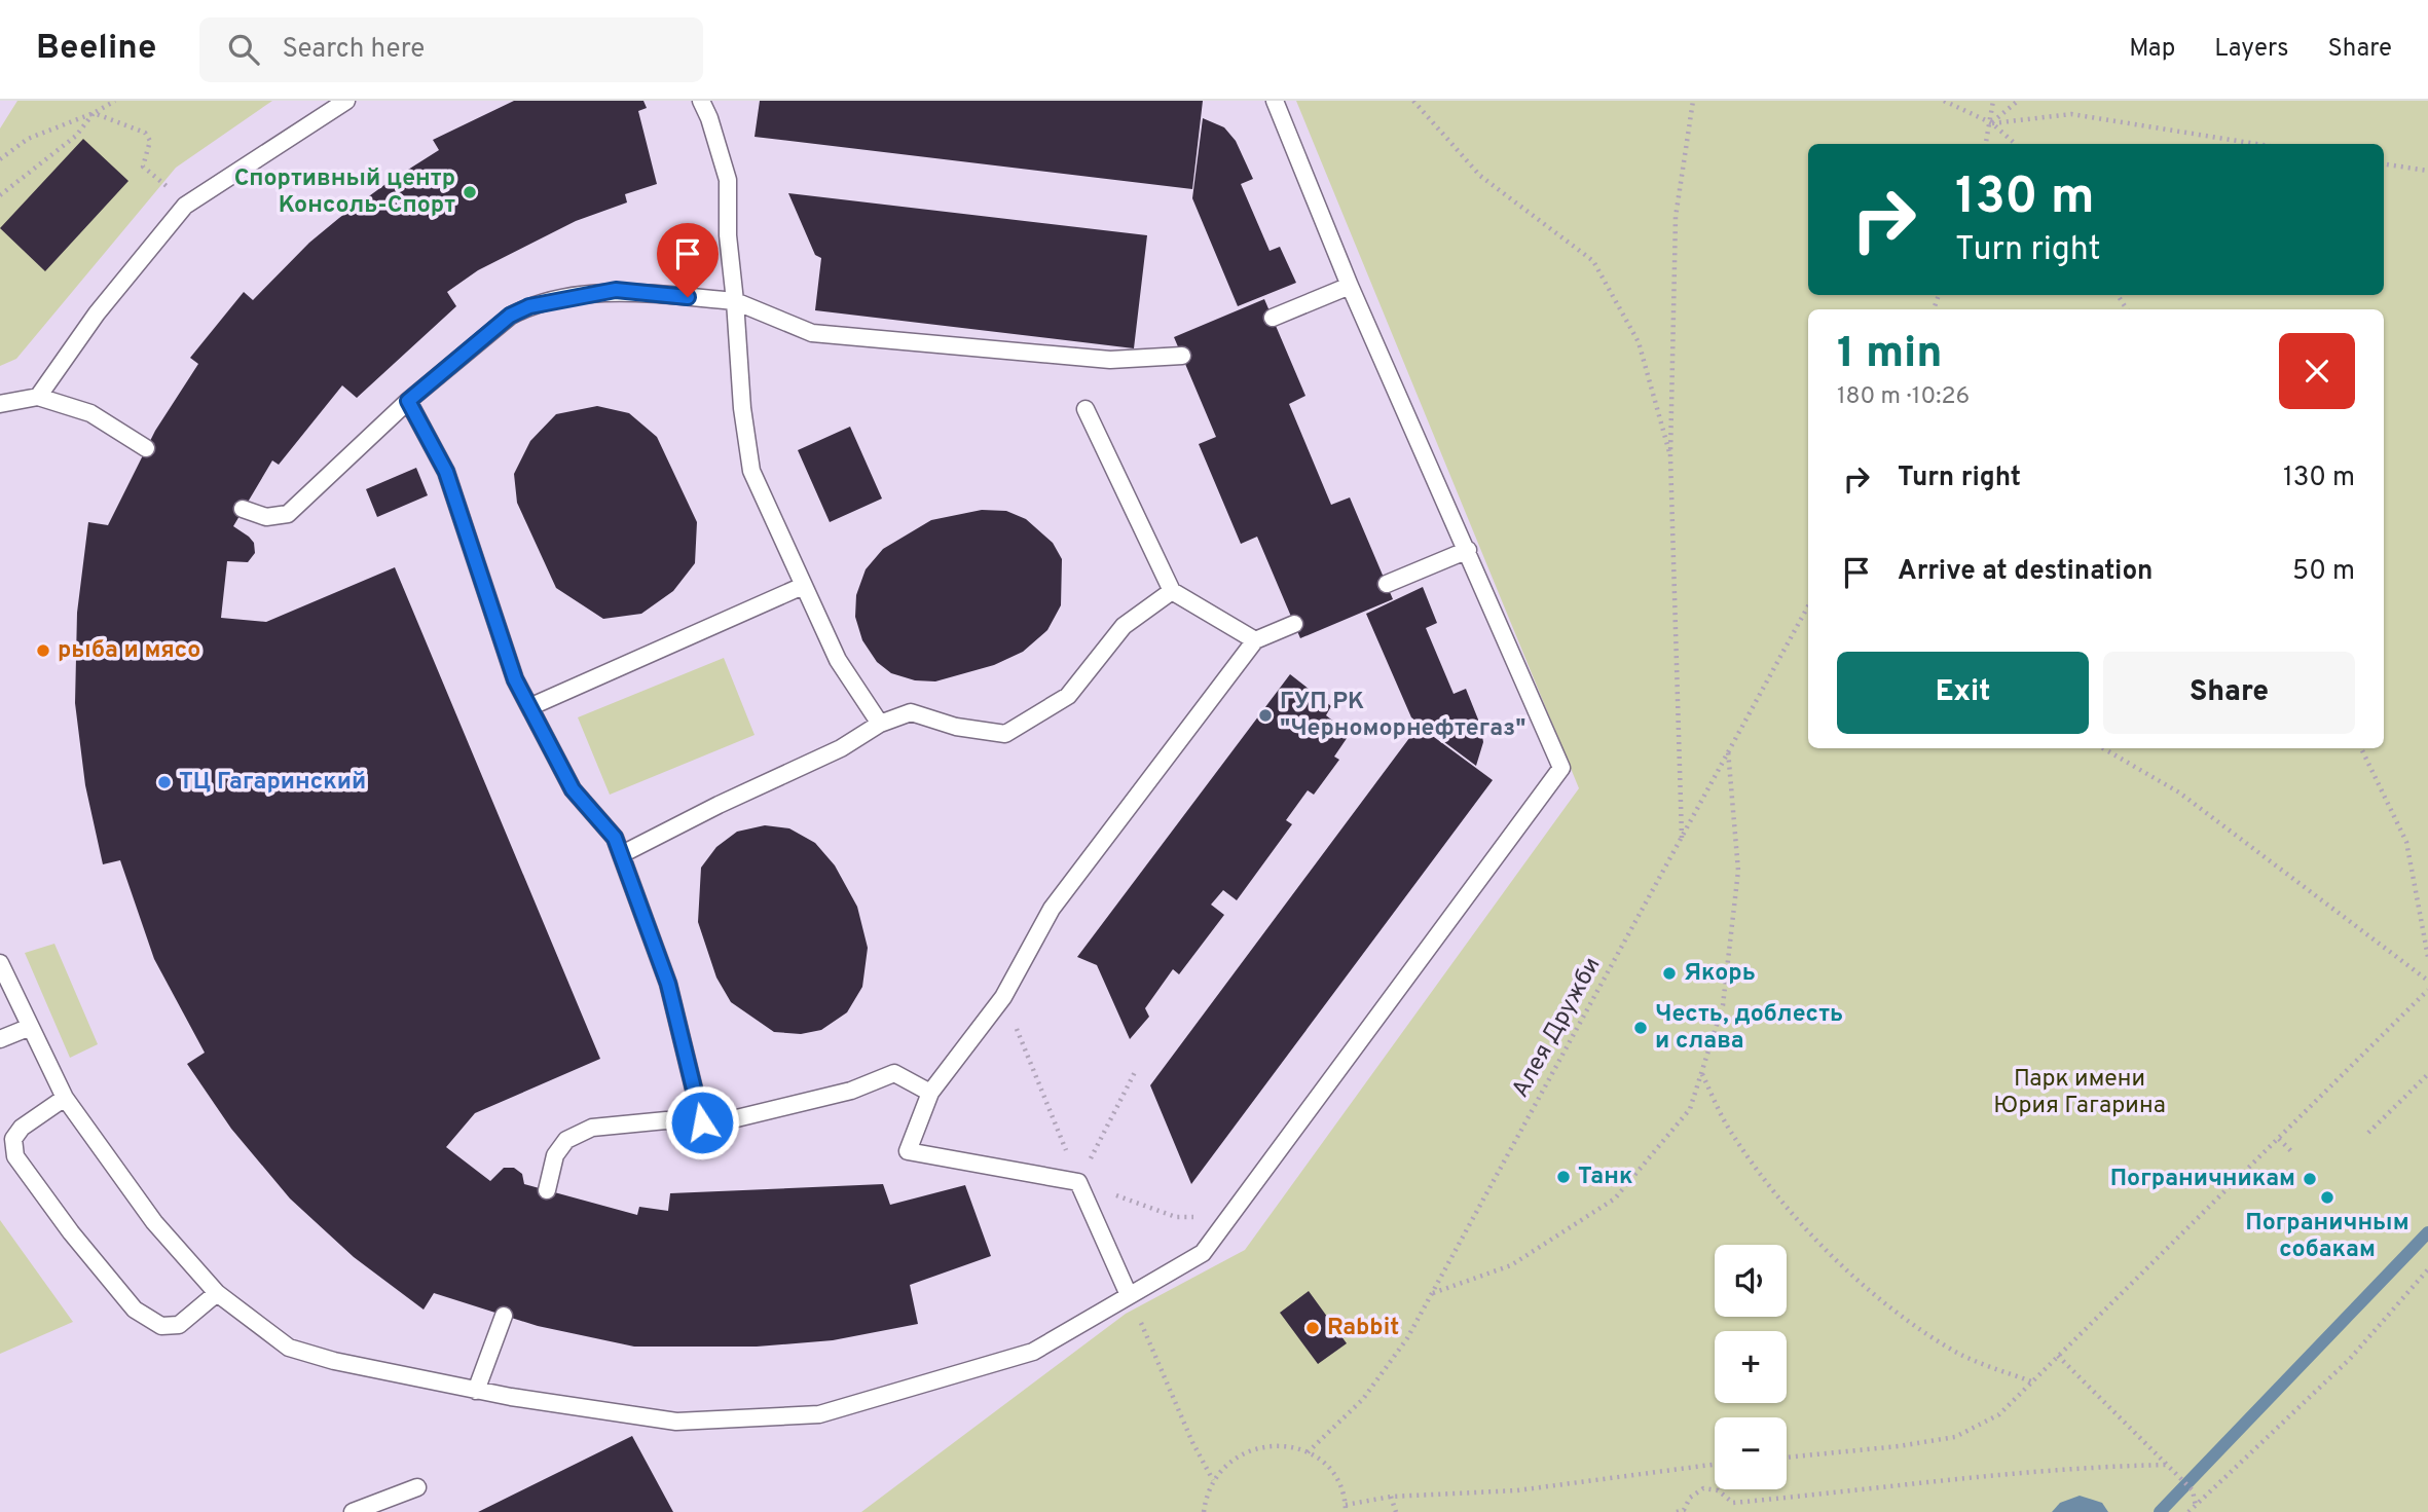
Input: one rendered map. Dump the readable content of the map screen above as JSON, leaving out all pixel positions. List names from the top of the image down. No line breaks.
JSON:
{"streets":{"path":["Алея Дружби"]},"parks":["Парк имени Юрия Гагарина"],"places":["Спортивный центр Консоль-Спорт","рыба и мясо","ГУП РК \"Черноморнефтегаз\"","ТЦ Гагаринский","Якорь","Честь, доблесть и слава","Танк","Пограничникам","Пограничным собакам","Rabbit"],"page":{"header":"Beeline","search":"Search here","nav":["Map","Layers","Share"],"turn":["130 m","Turn right"],"heading":["1 min","180 m · 10:26"],"list":[{"name":"Turn right","value":"130 m"},{"name":"Arrive at destination","value":"50 m"}],"buttons":["Exit","Share"],"map_buttons":["+","−"]}}
